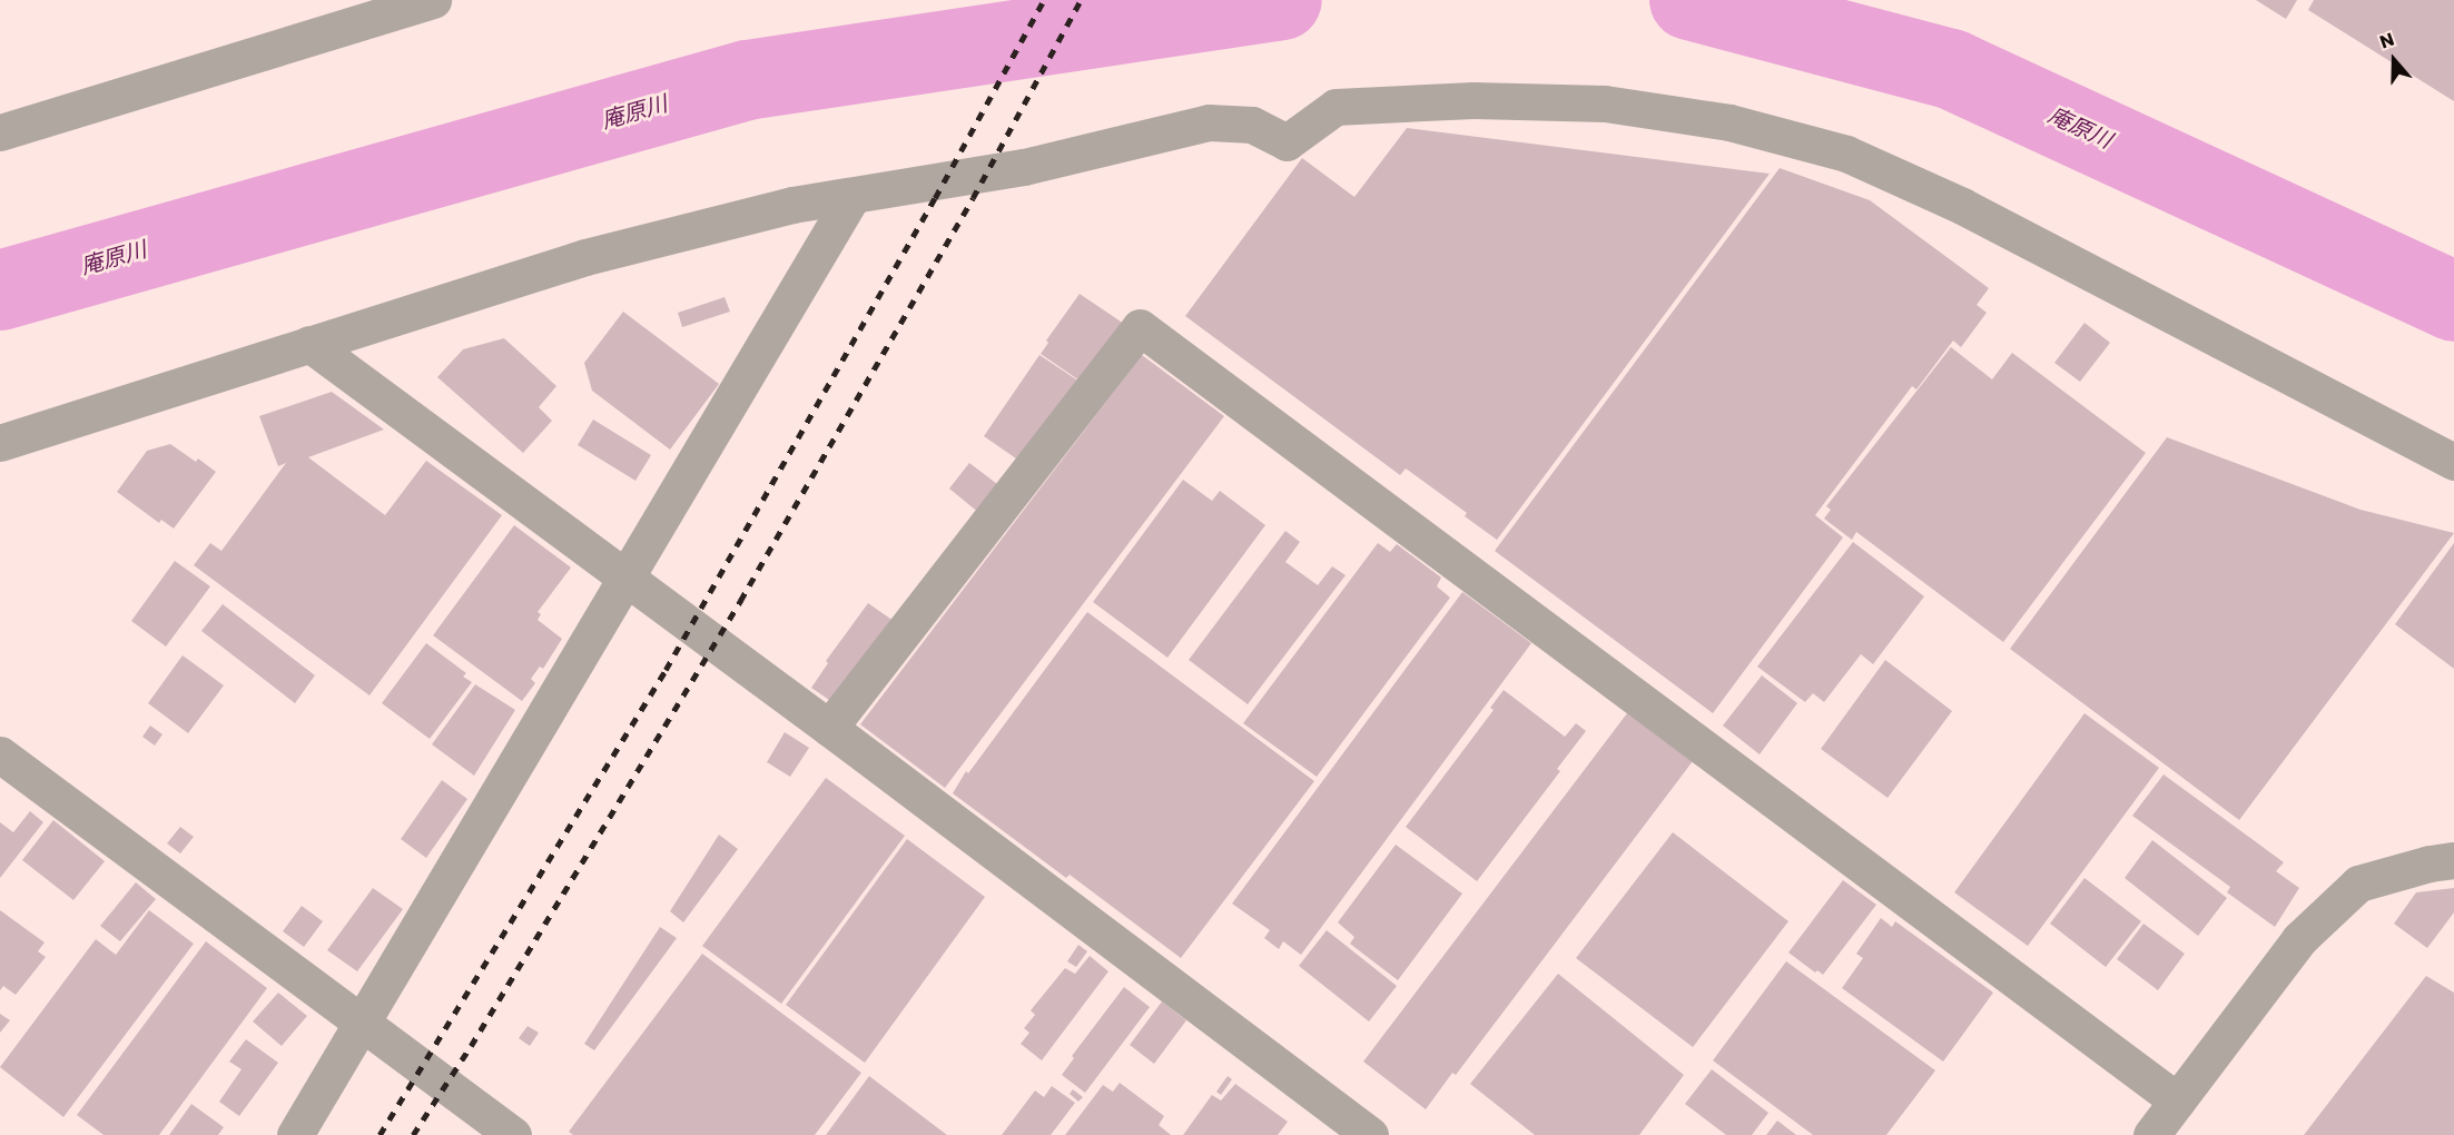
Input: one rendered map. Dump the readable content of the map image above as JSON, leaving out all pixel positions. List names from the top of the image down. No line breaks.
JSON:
{"water":["庵原川"],"north":"top"}
